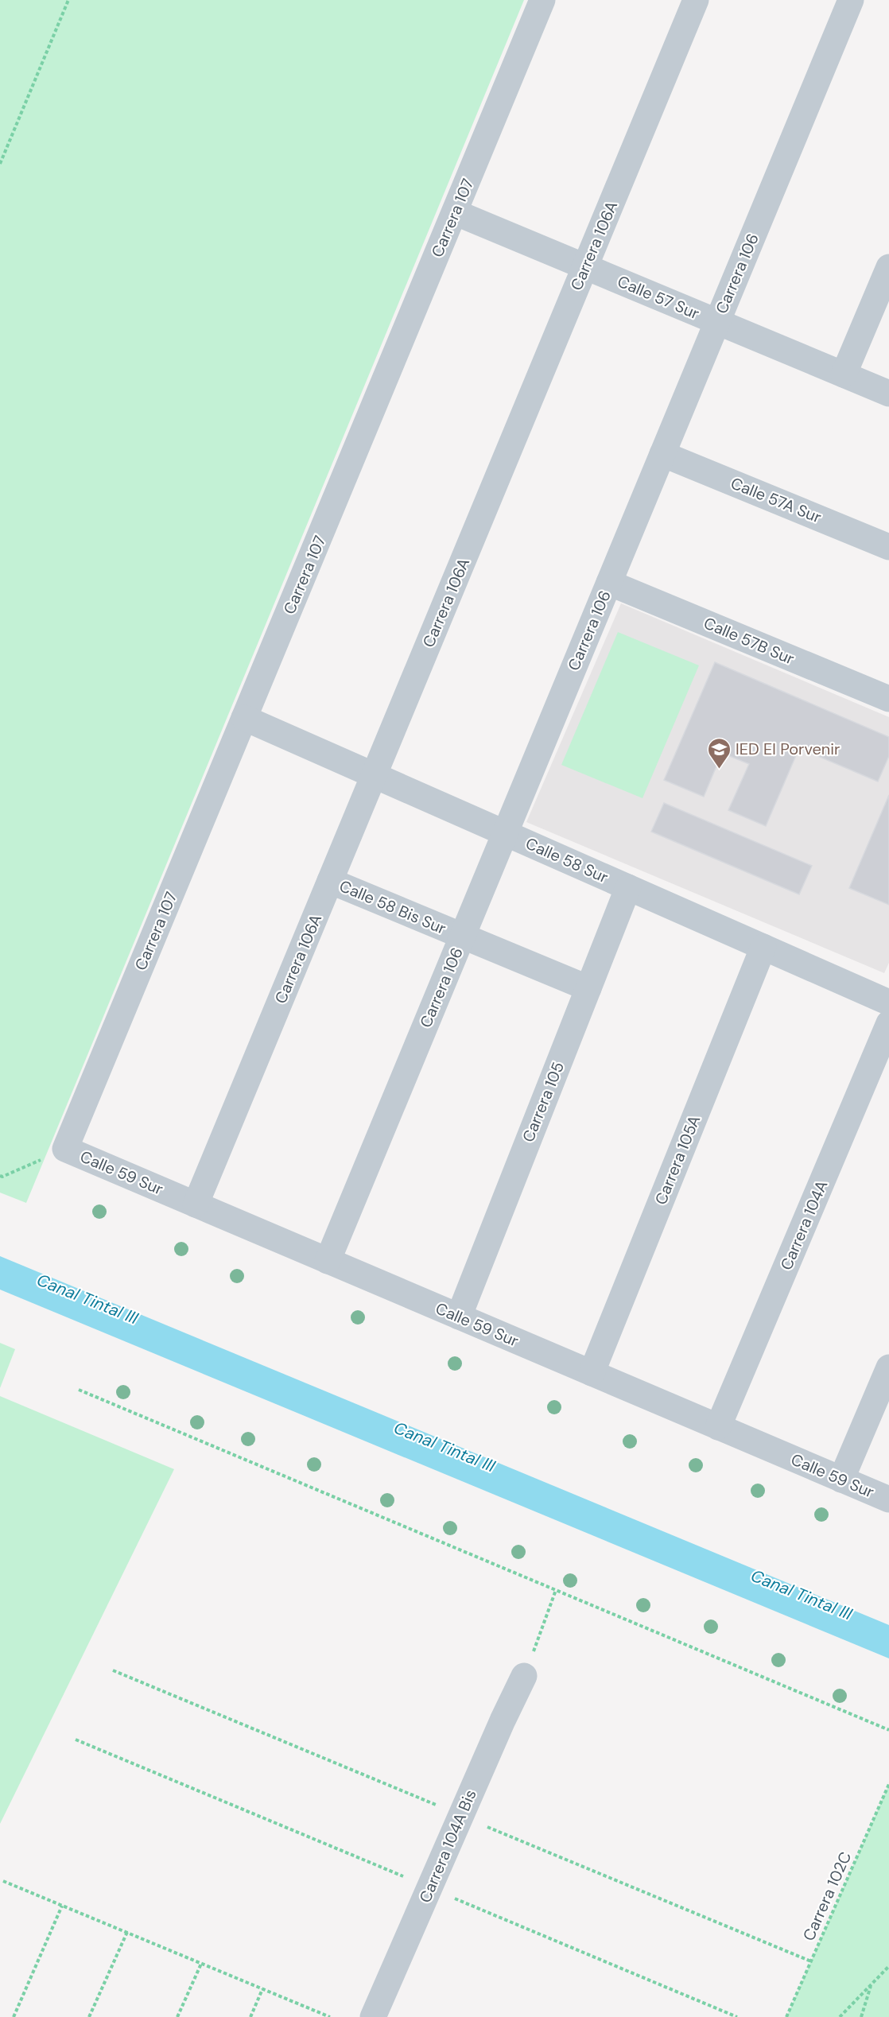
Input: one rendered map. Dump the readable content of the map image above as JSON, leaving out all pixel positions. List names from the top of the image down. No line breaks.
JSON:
{"streets":{"street":["Carrera 107","Carrera 106A","Carrera 106","Calle 57 Sur","Calle 57A Sur","Calle 57B Sur","Calle 58 Sur","Calle 58 Bis Sur","Carrera 105","Carrera 105A","Calle 59 Sur","Carrera 104A","Carrera 104A Bis"],"path":["Carrera 102C"]},"crossings":[["Carrera 107","Calle 57 Sur"],["Carrera 107","Calle 58 Sur"],["Carrera 107","Calle 59 Sur"],["Carrera 106A","Calle 57 Sur"],["Carrera 106A","Calle 58 Sur"],["Carrera 106A","Calle 58 Bis Sur"],["Carrera 106A","Calle 59 Sur"],["Carrera 106","Calle 57 Sur"],["Carrera 106","Calle 57A Sur"],["Carrera 106","Calle 57B Sur"],["Carrera 106","Calle 58 Sur"],["Carrera 106","Calle 58 Bis Sur"],["Carrera 106","Calle 59 Sur"],["Calle 58 Sur","Carrera 105"],["Calle 58 Sur","Carrera 105A"],["Calle 58 Bis Sur","Carrera 105"],["Carrera 105","Calle 59 Sur"],["Carrera 105A","Calle 59 Sur"],["Calle 59 Sur","Carrera 104A"]],"water":["Canal Tintal III"],"places":{"school or university":["IED El Porvenir"]}}
